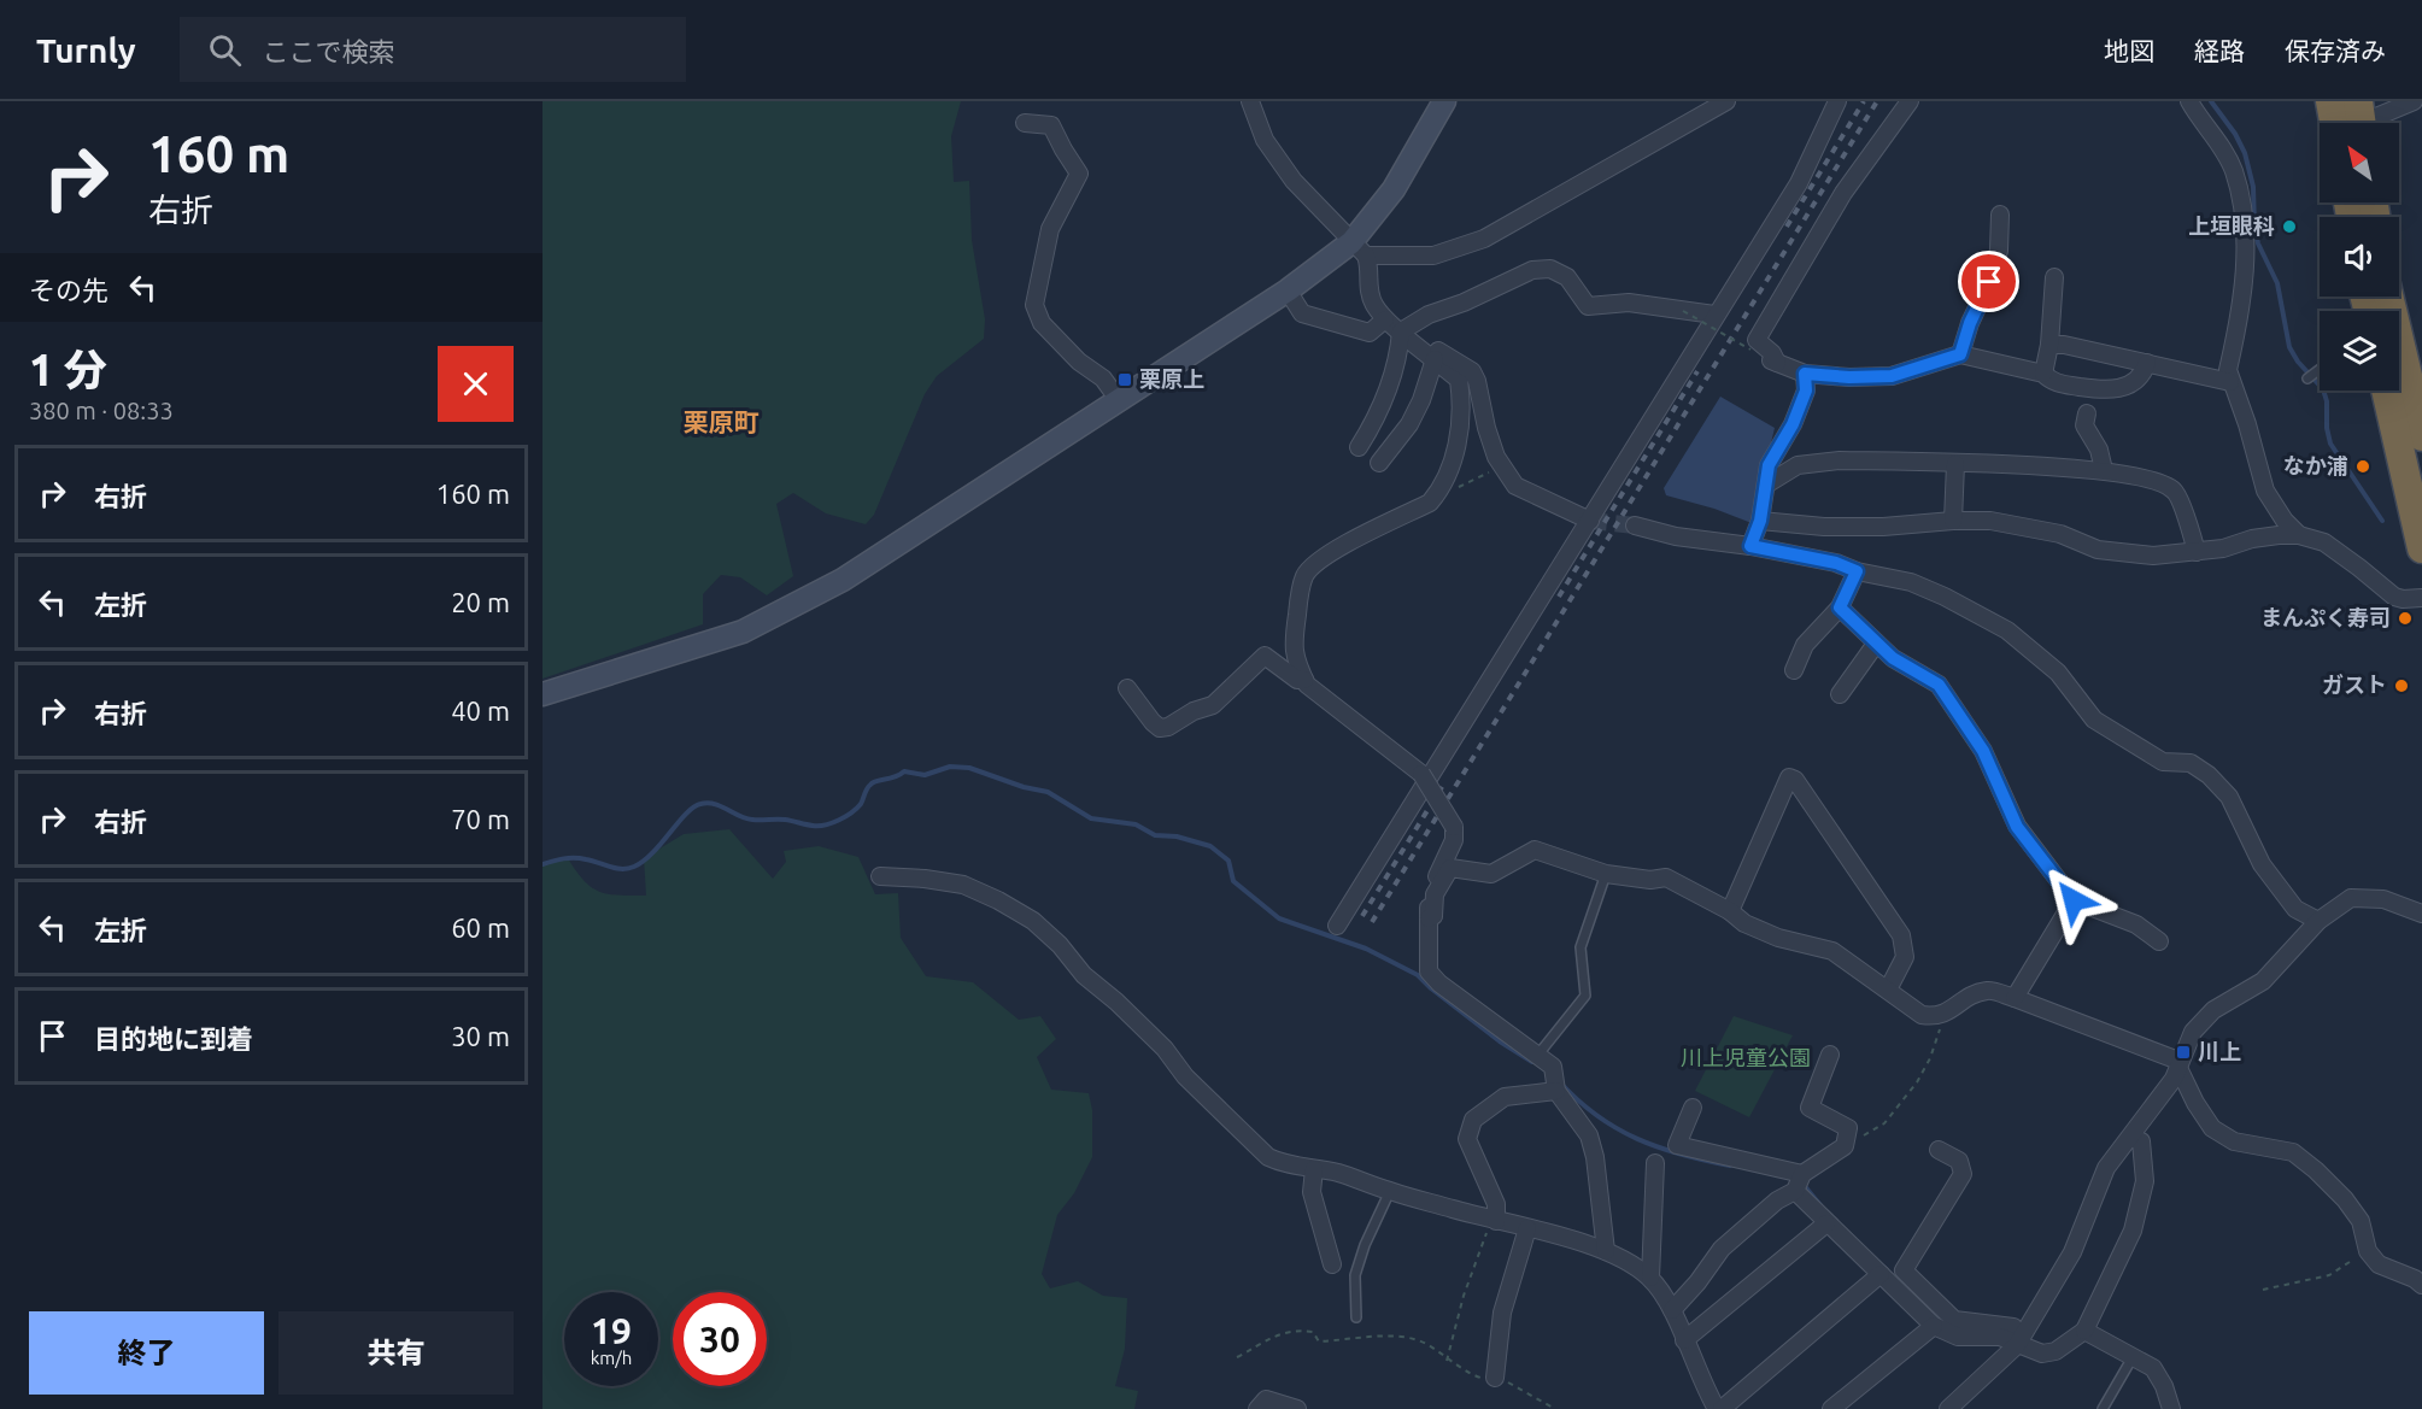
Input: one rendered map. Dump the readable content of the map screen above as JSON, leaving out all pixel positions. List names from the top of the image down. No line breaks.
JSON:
{"districts":["栗原町"],"parks":["川上児童公園"],"places":{"other":["上垣眼科","なか浦","まんぷく寿司","ガスト"],"transit":["栗原上","川上"]},"north":"top left","page":{"header":"Turnly","search":"ここで検索","nav":["地図","経路","保存済み"],"turn":["160 m","右折"],"then":"その先","heading":["1 分","380 m · 08:33"],"list":[{"name":"右折","value":"160 m"},{"name":"左折","value":"20 m"},{"name":"右折","value":"40 m"},{"name":"右折","value":"70 m"},{"name":"左折","value":"60 m"},{"name":"目的地に到着","value":"30 m"}],"speed":"19 km/h","limit":"30","buttons":["終了","共有"]}}
